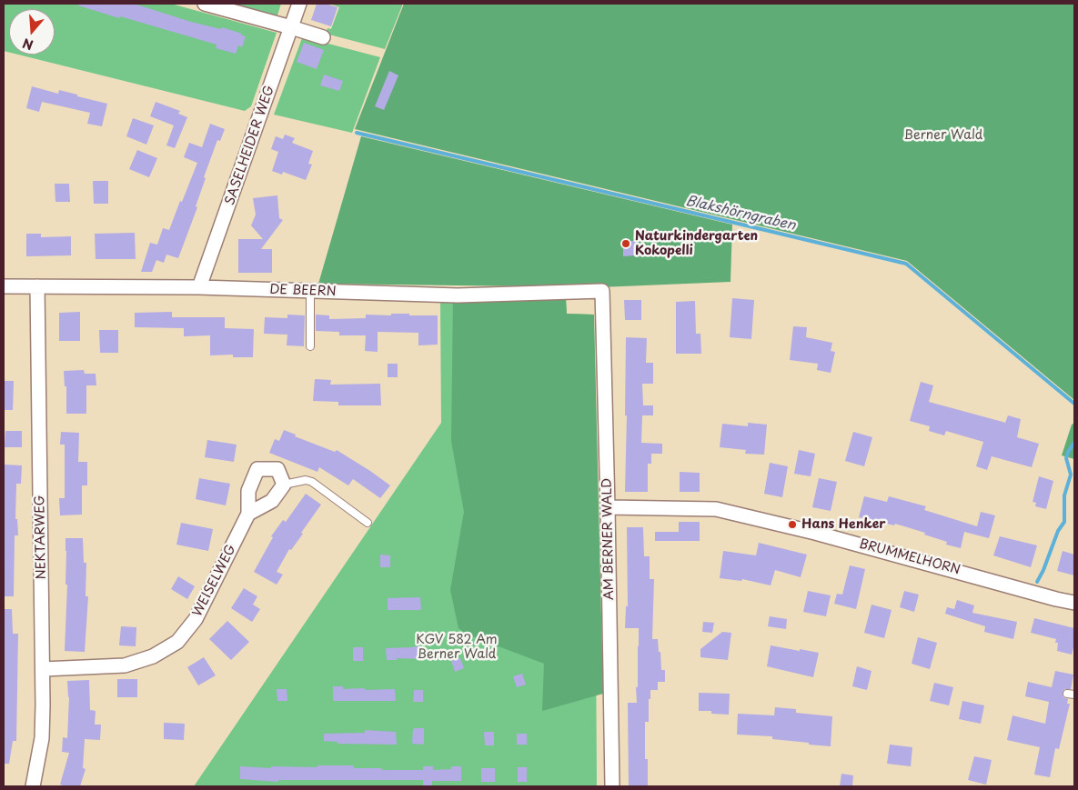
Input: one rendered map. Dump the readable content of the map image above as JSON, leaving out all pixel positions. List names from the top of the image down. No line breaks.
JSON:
{"streets":{"street":["SASELHEIDER WEG","DE BEERN","NEKTARWEG","AM BERNER WALD","BRUMMELHORN","WEISELWEG"]},"crossings":[["SASELHEIDER WEG","DE BEERN"],["DE BEERN","NEKTARWEG"],["DE BEERN","AM BERNER WALD"],["NEKTARWEG","WEISELWEG"],["AM BERNER WALD","BRUMMELHORN"]],"water":["Blakshörngraben"],"parks":["Berner Wald","KGV 582 Am Berner Wald"],"places":["Naturkindergarten Kokopelli","Hans Henker"],"north":"bottom"}
